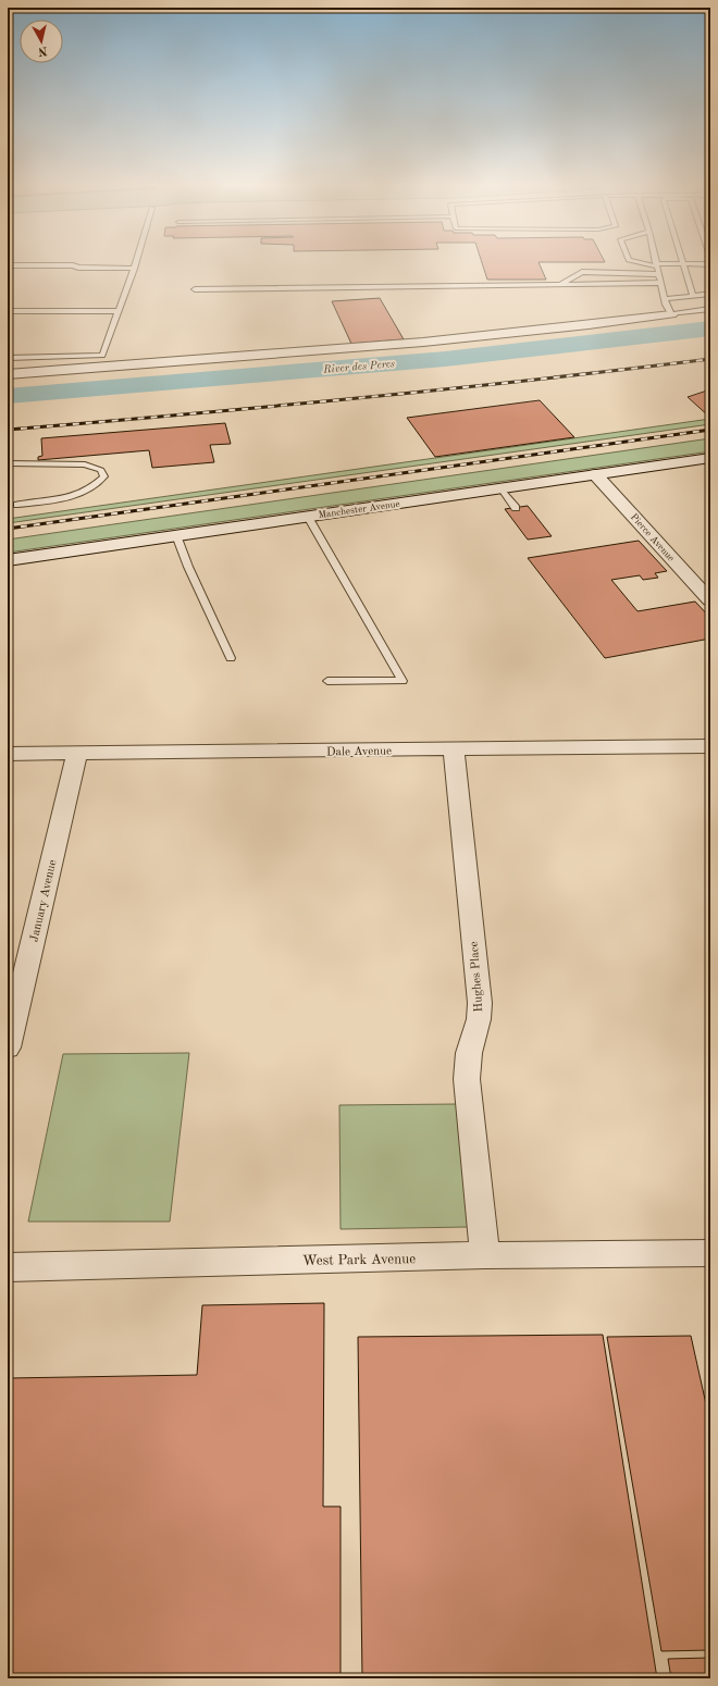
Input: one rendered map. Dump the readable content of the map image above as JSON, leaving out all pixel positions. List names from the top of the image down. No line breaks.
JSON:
{"streets":{"main road":["Manchester Avenue"],"street":["Pierce Avenue","Dale Avenue","January Avenue","Hughes Place","West Park Avenue"]},"crossings":[["Manchester Avenue","Pierce Avenue"],["Dale Avenue","January Avenue"],["Dale Avenue","Hughes Place"],["Hughes Place","West Park Avenue"]],"water":["River des Peres"],"north":"bottom"}
